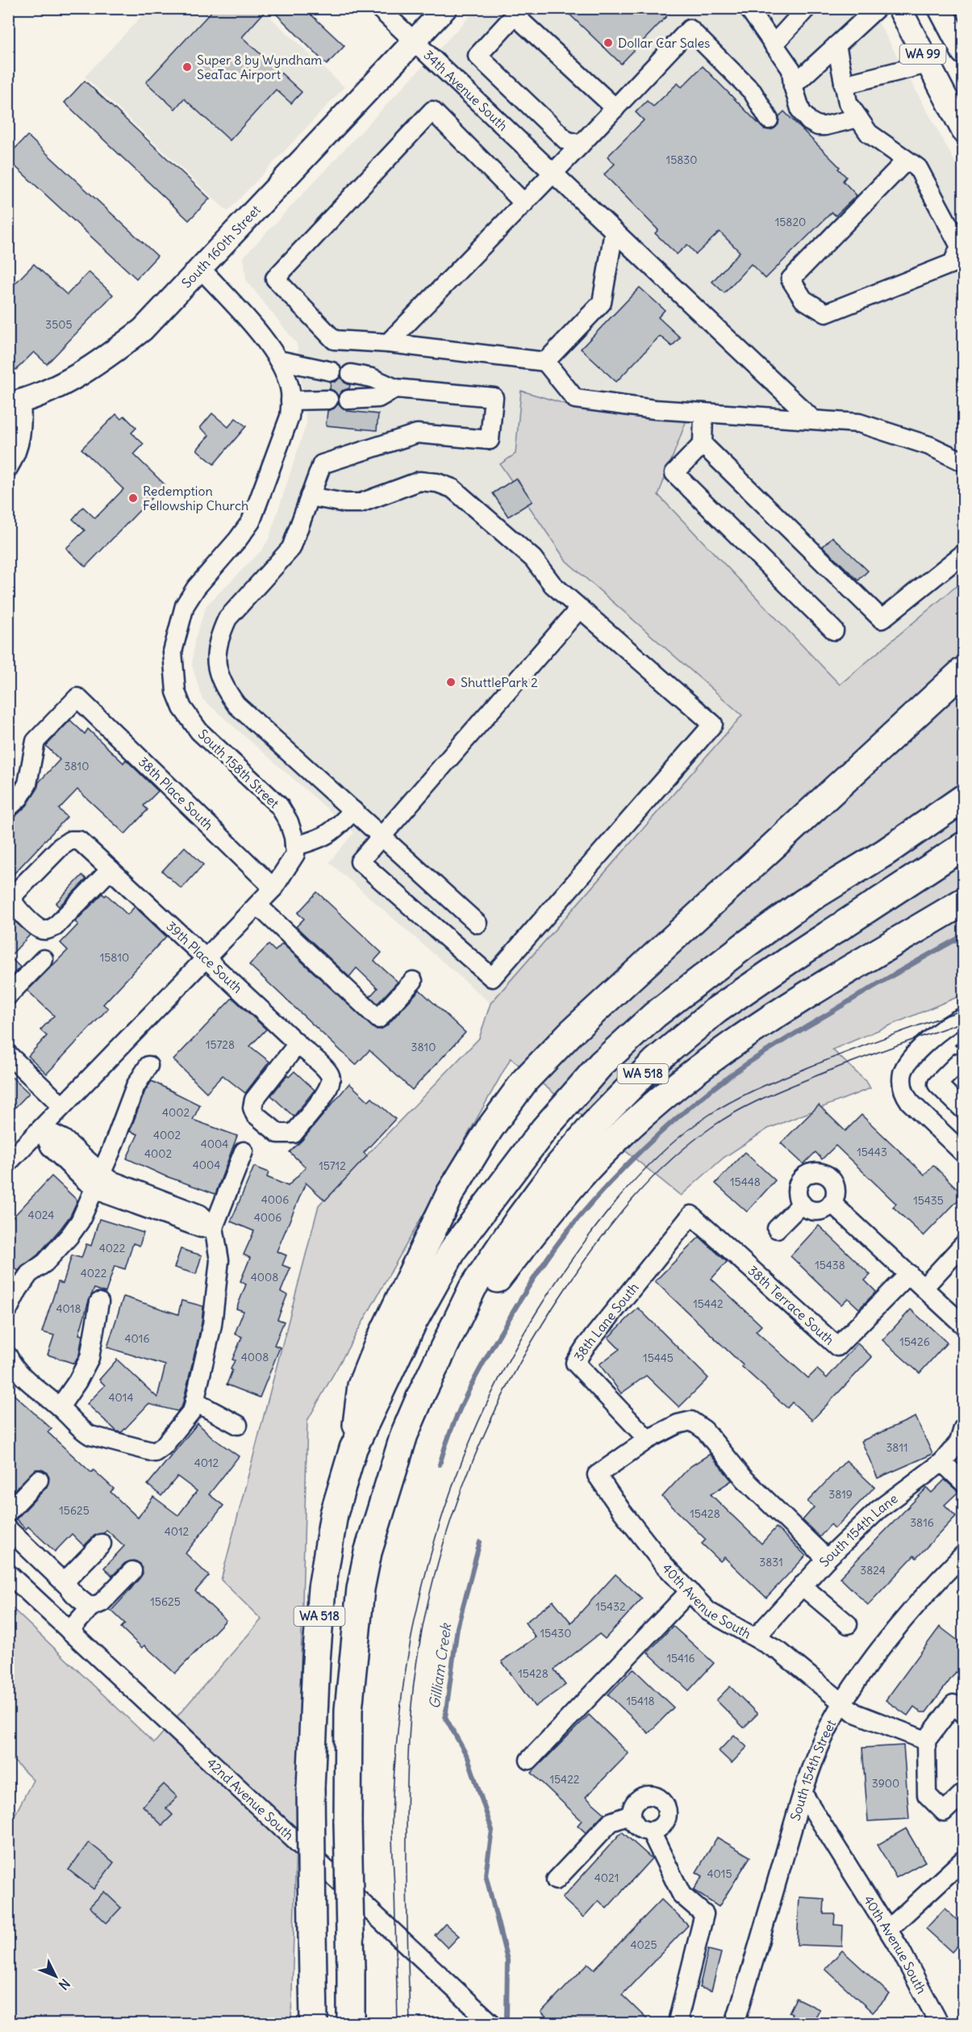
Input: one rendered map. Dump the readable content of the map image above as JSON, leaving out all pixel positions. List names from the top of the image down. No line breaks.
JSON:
{"streets":{"highway":["WA 518"],"main road":["WA 99","South 160th Street"],"street":["34th Avenue South","South 158th Street","38th Place South","39th Place South","38th Terrace South","38th Lane South","South 154th Lane","40th Avenue South","South 154th Street","42nd Avenue South"]},"crossings":[["34th Avenue South","South 160th Street"],["South 160th Street","South 158th Street"],["38th Terrace South","38th Lane South"],["38th Lane South","40th Avenue South"],["South 154th Lane","40th Avenue South"],["40th Avenue South","South 154th Street"]],"water":["Gilliam Creek"],"places":["Dollar Car Sales","Super 8 by Wyndham SeaTac Airport","Redemption Fellowship Church","ShuttlePark 2"],"house_numbers":["15830","15820","3505","3810","15810","15728","3810","4002","4002","4004","15443","4002","4004","15712","15448","4006","15435","4024","4006","4022","15438","4022","4008","15442","4018","4016","15426","4008","15445","4014","3811","4012","3819","15625","15428","3816","4012","3831","3824","15625","15432","15430","15416","15428","15418","15422","3900","4015","4021","4025"],"north":"bottom right"}
